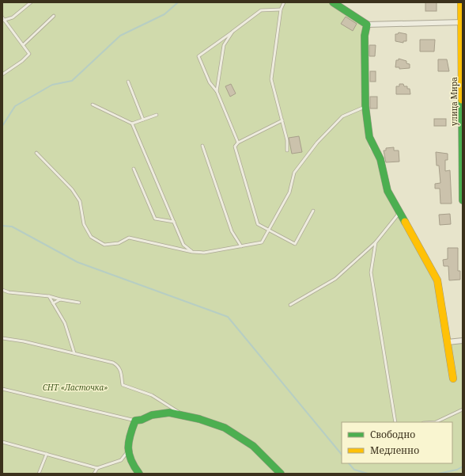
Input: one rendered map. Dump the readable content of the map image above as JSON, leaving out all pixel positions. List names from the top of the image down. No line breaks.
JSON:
{"streets":{"street":["улица Мира"]},"parks":["СНТ «Ласточка»"],"legend":["Свободно","Медленно"]}
